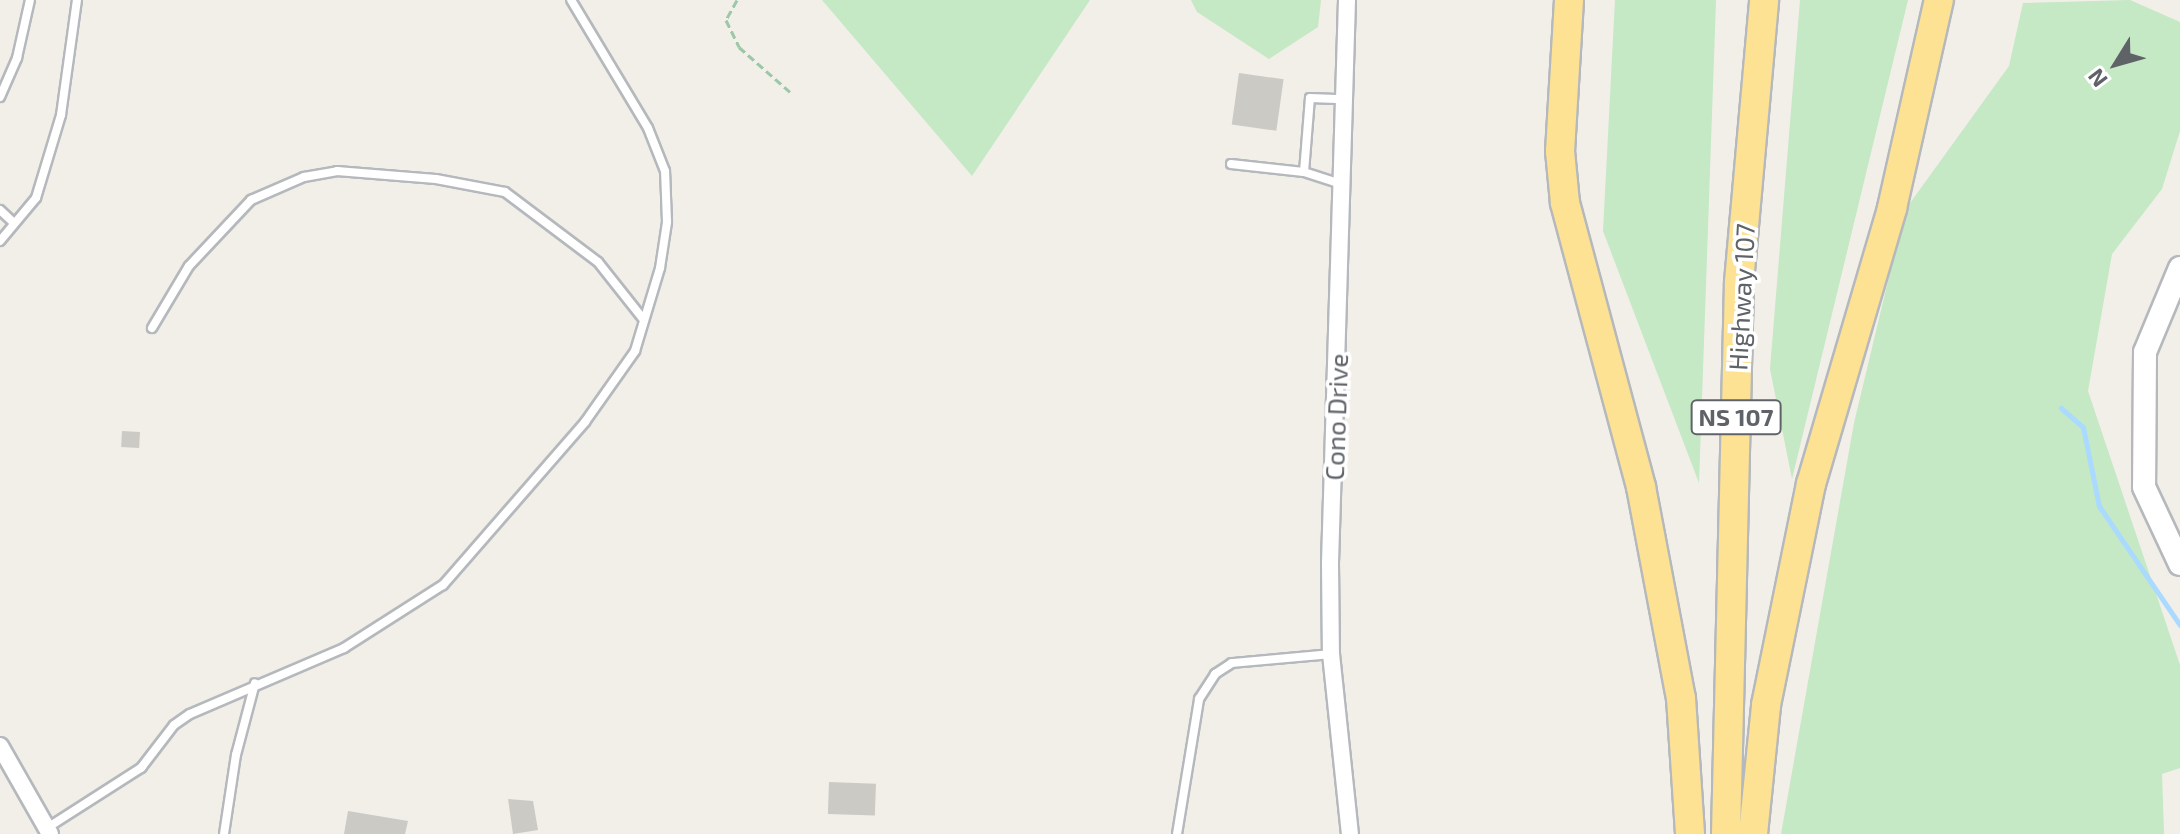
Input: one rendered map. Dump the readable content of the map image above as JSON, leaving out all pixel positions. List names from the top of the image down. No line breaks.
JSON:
{"streets":{"highway":["Highway 107","NS 107"],"street":["Cono Drive"]},"north":"bottom left"}
